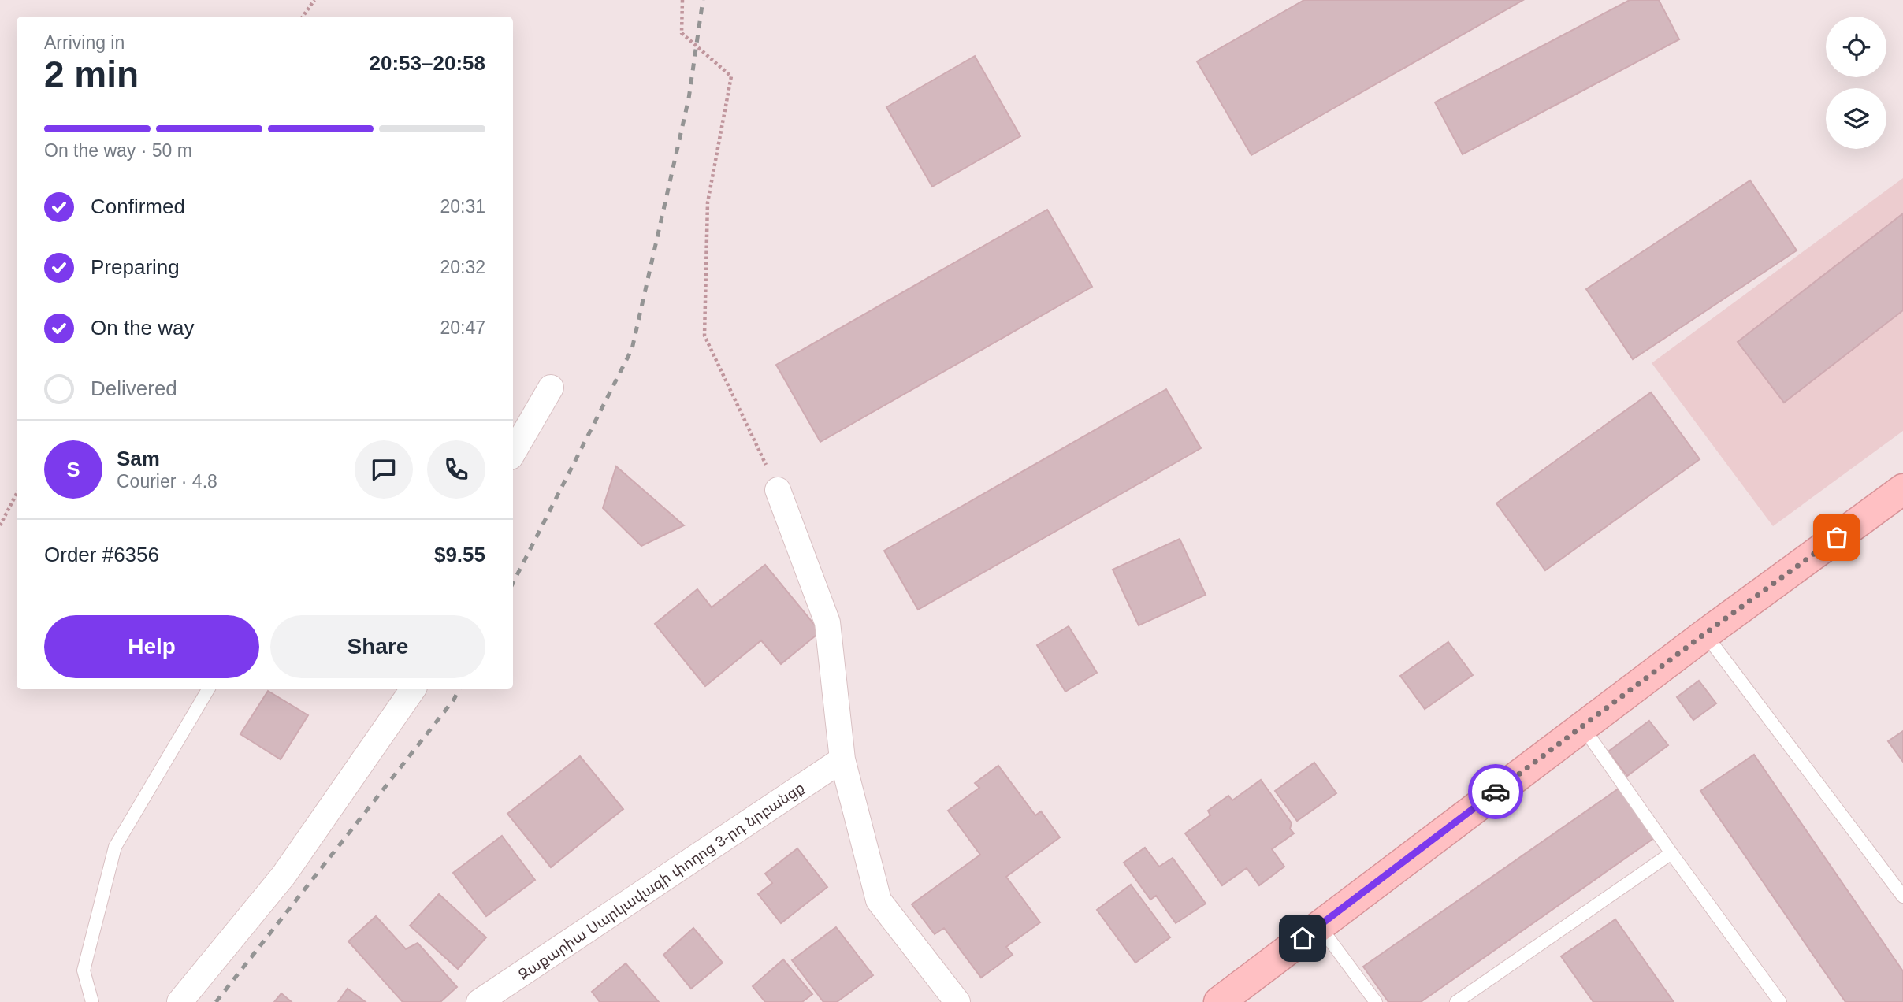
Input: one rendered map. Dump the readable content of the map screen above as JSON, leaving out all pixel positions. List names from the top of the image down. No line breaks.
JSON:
{"streets":{"street":["Զաքարիա Սարկավագի փողոց 3-րդ նրբանցք"]},"page":{"heading":["2 min","Arriving in","20:53–20:58"],"panel":["Sam","Courier · 4.8","Order #6356","$9.55"],"bar":"On the way · 50 m","list":[["Confirmed","20:31"],["Preparing","20:32"],["On the way","20:47"],"Delivered"],"round":"S","buttons":["Help","Share"]}}
